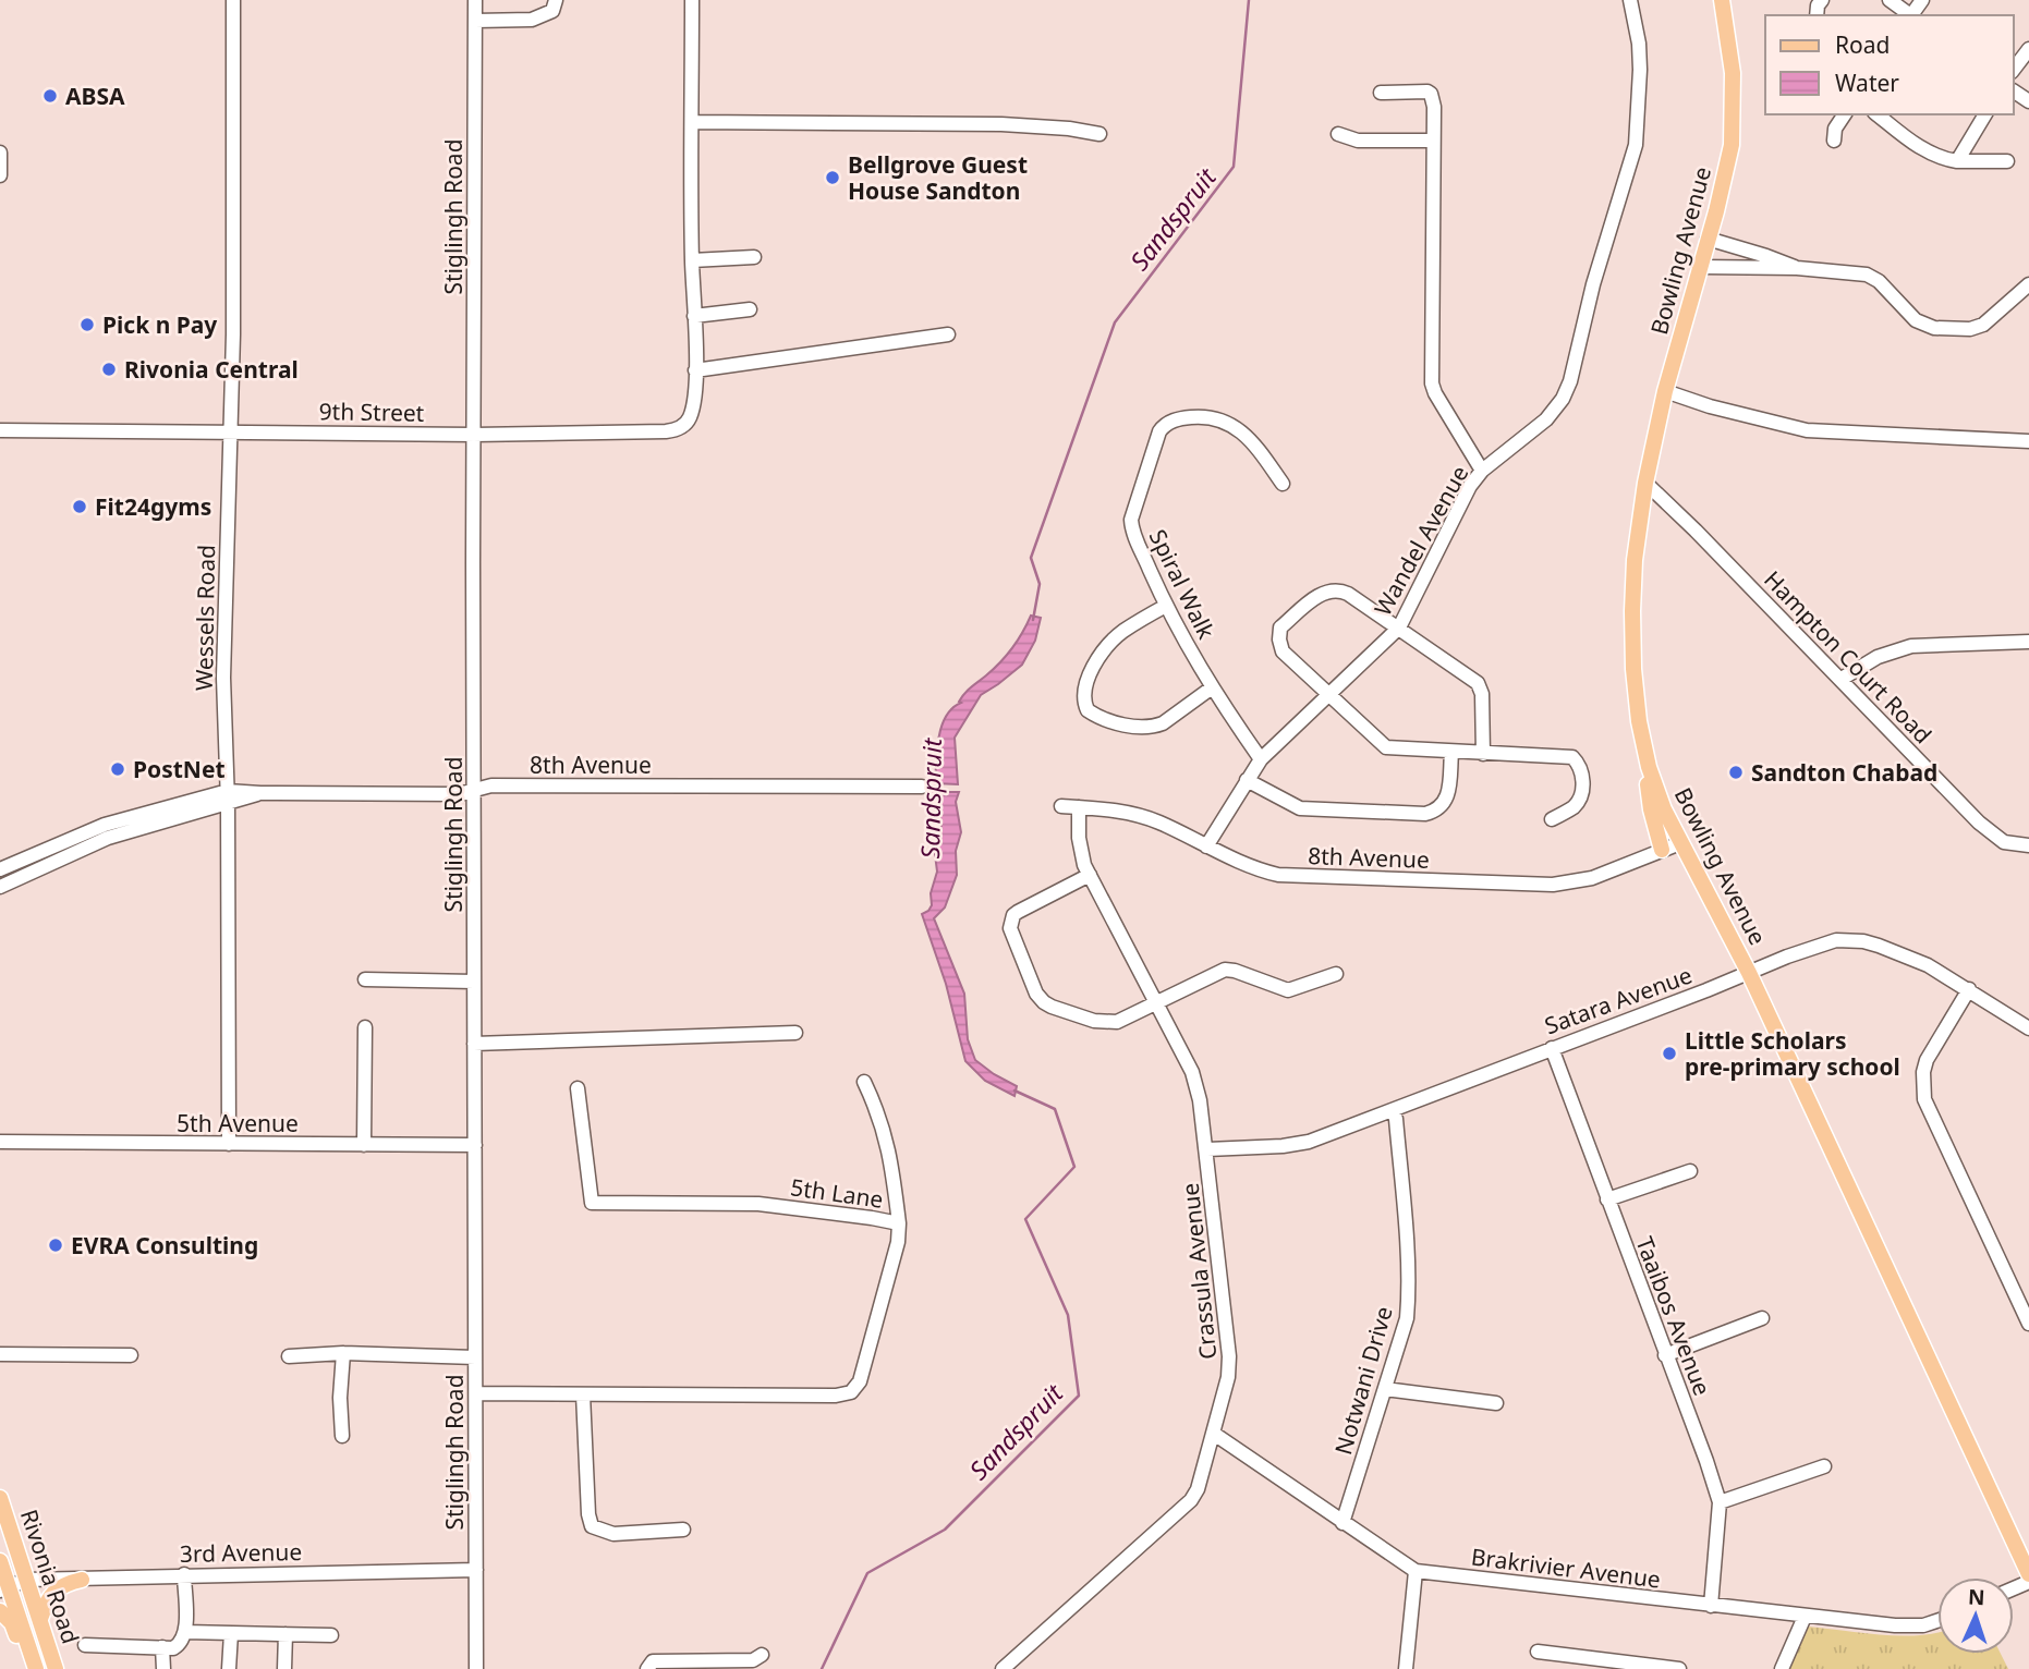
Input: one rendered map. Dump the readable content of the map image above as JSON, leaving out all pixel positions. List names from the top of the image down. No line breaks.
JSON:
{"streets":{"main road":["Bowling Avenue","Rivonia Road"],"street":["Stiglingh Road","9th Street","Wandel Avenue","Spiral Walk","Wessels Road","Hampton Court Road","8th Avenue","Satara Avenue","5th Avenue","5th Lane","Crassula Avenue","Taaibos Avenue","Notwani Drive","3rd Avenue","Brakrivier Avenue"]},"crossings":[["Stiglingh Road","9th Street"],["Stiglingh Road","8th Avenue"],["Stiglingh Road","5th Avenue"],["Stiglingh Road","3rd Avenue"],["Bowling Avenue","Hampton Court Road"],["Bowling Avenue","8th Avenue"],["Bowling Avenue","Satara Avenue"],["9th Street","Wessels Road"],["Wandel Avenue","Spiral Walk"],["Wandel Avenue","8th Avenue"],["Wessels Road","8th Avenue"],["Wessels Road","5th Avenue"],["8th Avenue","Crassula Avenue"],["Satara Avenue","Crassula Avenue"],["Satara Avenue","Taaibos Avenue"],["Satara Avenue","Notwani Drive"],["Crassula Avenue","Brakrivier Avenue"],["Taaibos Avenue","Brakrivier Avenue"],["Notwani Drive","Brakrivier Avenue"],["3rd Avenue","Rivonia Road"]],"water":["Sandspruit"],"places":["ABSA","Bellgrove Guest House Sandton","Pick n Pay","Rivonia Central","Fit24gyms","PostNet","Sandton Chabad","Little Scholars pre-primary school","EVRA Consulting"],"legend":["Road","Water"],"north":"top"}
